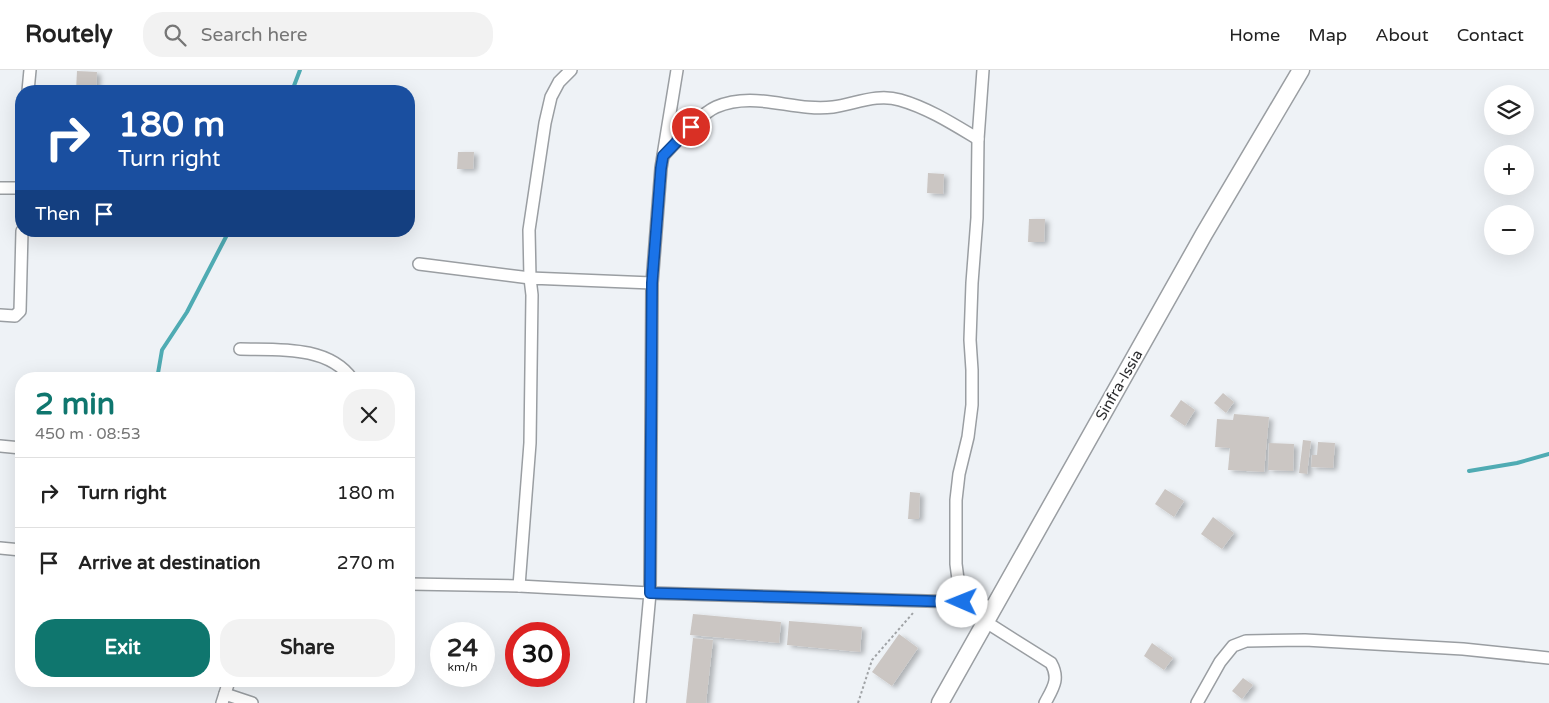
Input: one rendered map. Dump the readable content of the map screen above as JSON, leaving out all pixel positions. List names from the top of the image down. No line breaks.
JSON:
{"streets":{"main road":["Sinfra-Issia"]},"page":{"header":"Routely","search":"Search here","nav":["Home","Map","About","Contact"],"map_buttons":["+","−"],"turn":["180 m","Turn right"],"then":"Then","heading":["2 min","450 m · 08:53"],"list":[{"name":"Turn right","value":"180 m"},{"name":"Arrive at destination","value":"270 m"}],"buttons":["Exit","Share"],"speed":"24 km/h","limit":"30"}}
